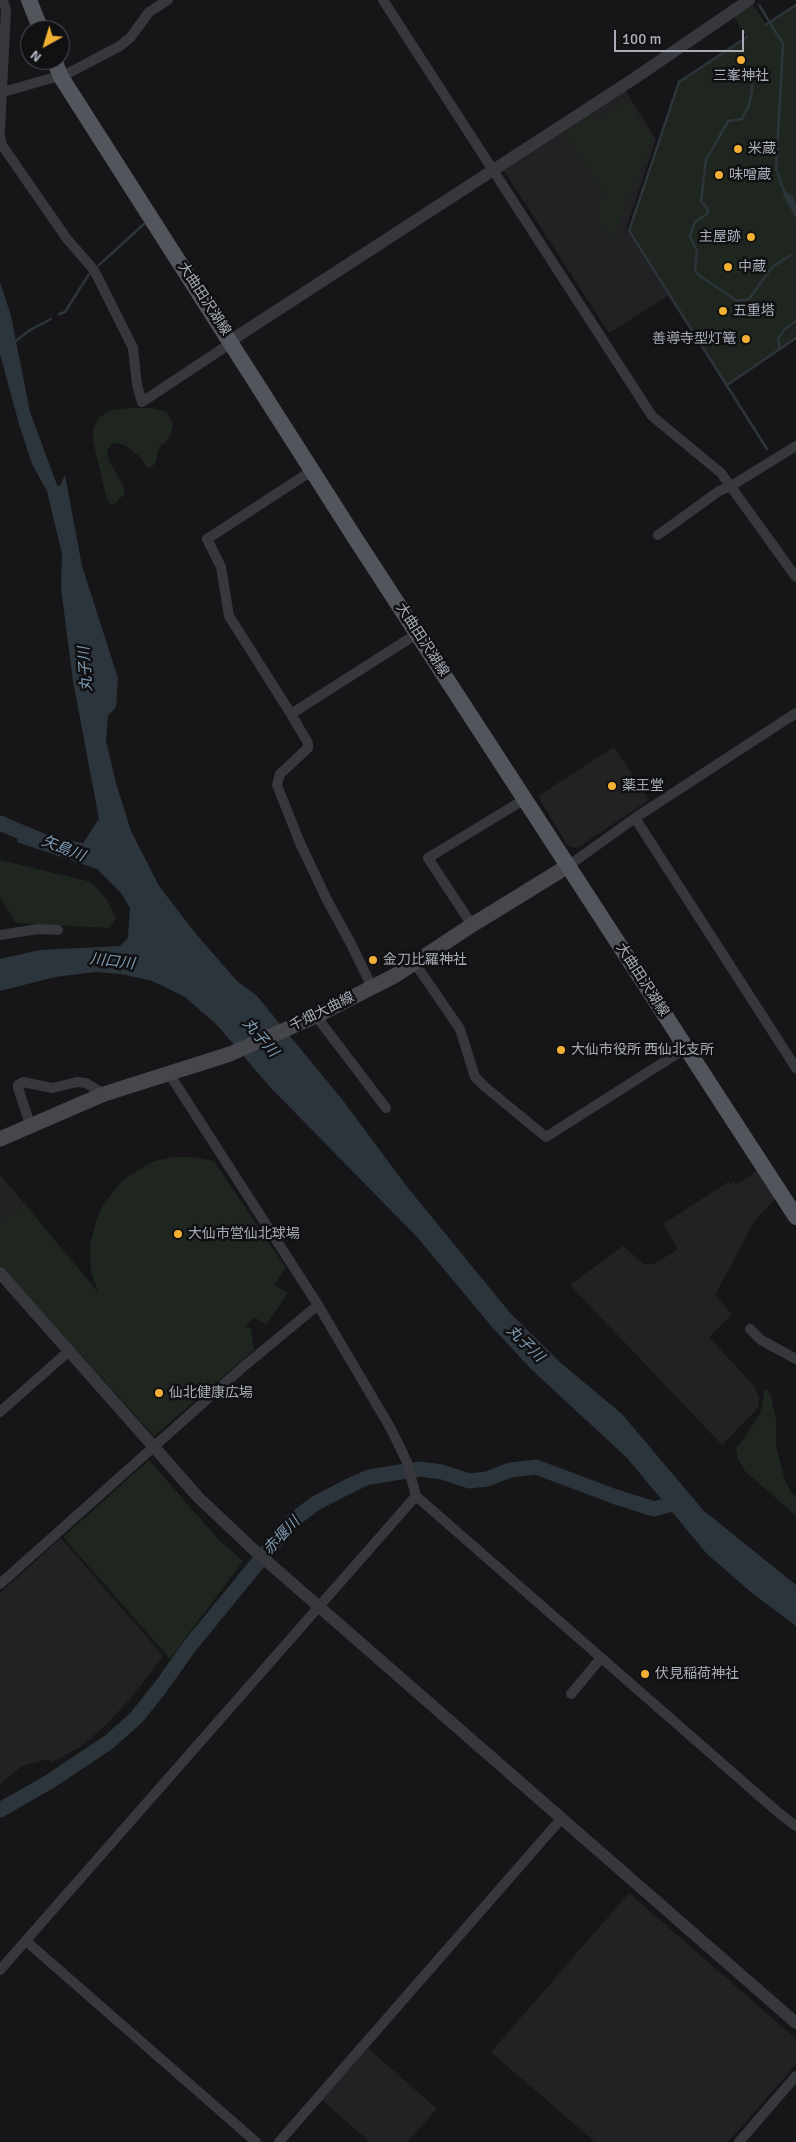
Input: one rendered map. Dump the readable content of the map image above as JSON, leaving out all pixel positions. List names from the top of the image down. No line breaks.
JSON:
{"streets":{"main road":["大曲田沢湖線","千畑大曲線"]},"crossings":[["大曲田沢湖線","千畑大曲線"]],"water":["丸子川","矢島川","川口川","赤堰川"],"places":["三峯神社","米蔵","味噌蔵","主屋跡","中蔵","五重塔","善導寺型灯篭","薬王堂","金刀比羅神社","大仙市役所 西仙北支所","大仙市営仙北球場","仙北健康広場","伏見稲荷神社"],"scale_bar":"100 m","north":"bottom left"}
